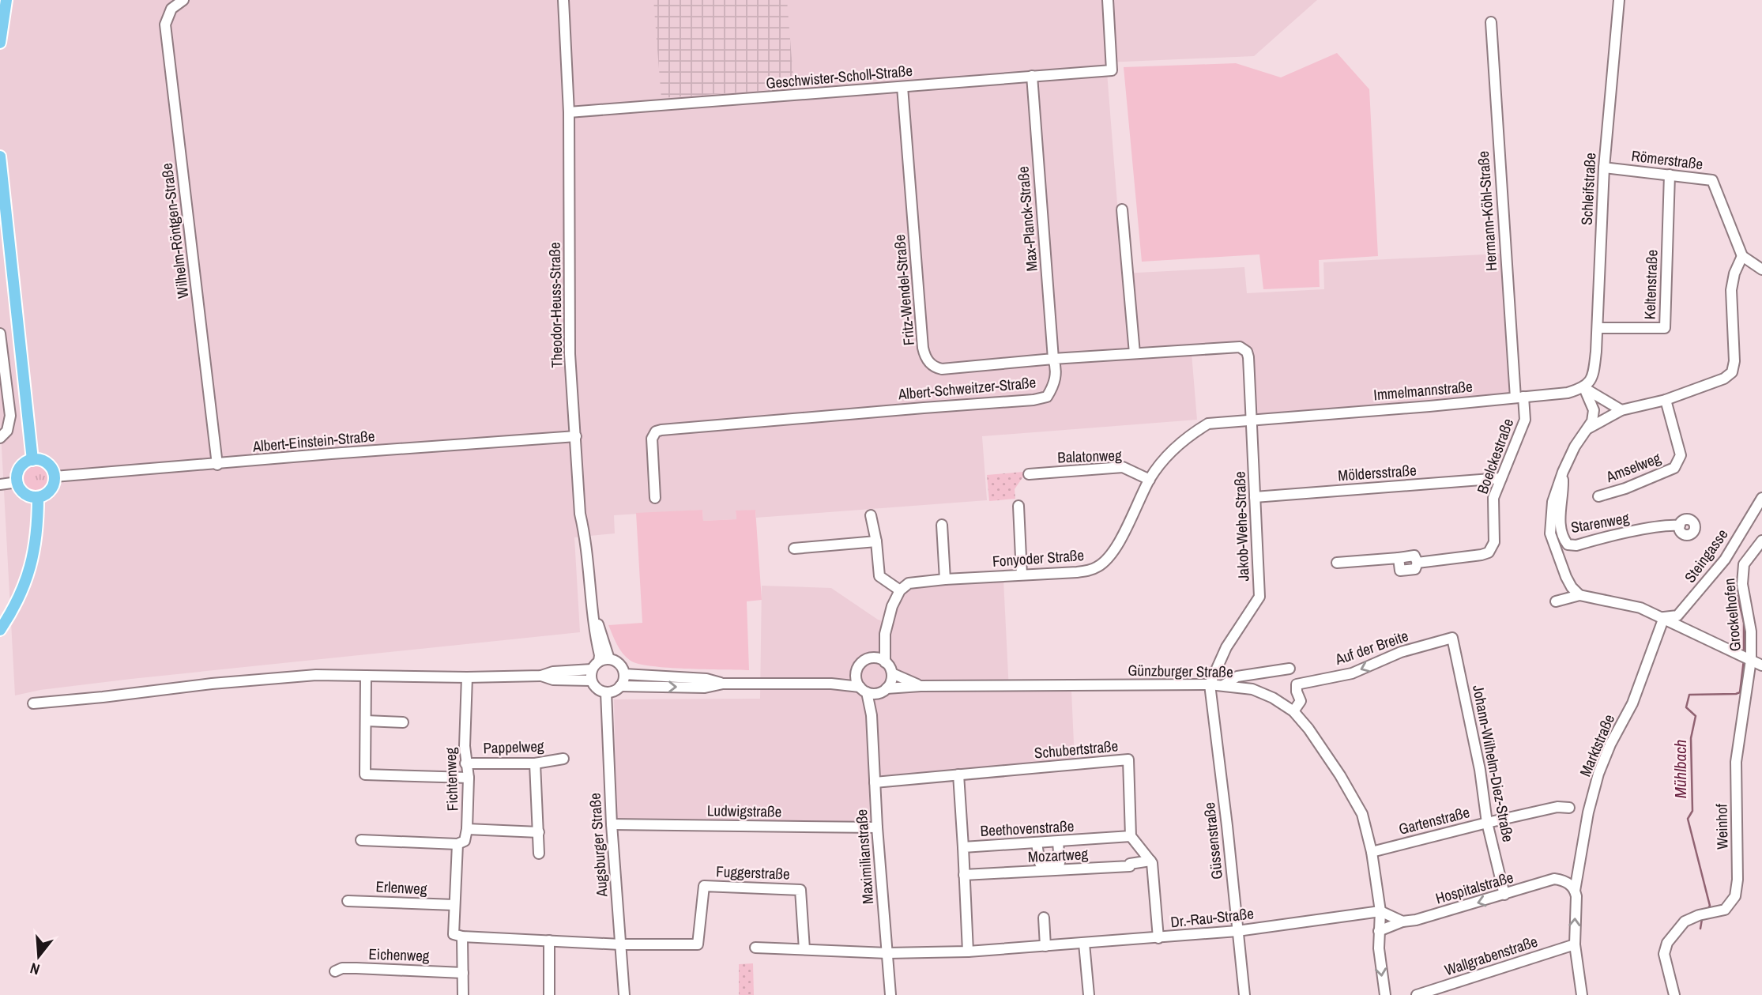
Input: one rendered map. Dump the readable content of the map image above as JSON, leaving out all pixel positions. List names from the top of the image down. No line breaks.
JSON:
{"streets":{"street":["Geschwister-Scholl-Straße","Römerstraße","Schleifstraße","Hermann-Köhl-Straße","Max-Planck-Straße","Wilhelm-Röntgen-Straße","Keltenstraße","Fritz-Wendel-Straße","Theodor-Heuss-Straße","Albert-Schweitzer-Straße","Immelmannstraße","Albert-Einstein-Straße","Balatonweg","Boelckestraße","Amselweg","Möldersstraße","Starenweg","Jakob-Wehe-Straße","Steingasse","Fonyoder Straße","Grockelhofen","Auf der Breite","Günzburger Straße","Marktstraße","Pappelweg","Schubertstraße","Johann-Wilhelm-Diez-Straße","Fichtenweg","Ludwigstraße","Gartenstraße","Weinhof","Beethovenstraße","Güssenstraße","Augsburger Straße","Mozartweg","Maximilianstraße","Fuggerstraße","Erlenweg","Hospitalstraße","Dr.-Rau-Straße","Eichenweg","Wallgrabenstraße"]},"crossings":[["Geschwister-Scholl-Straße","Max-Planck-Straße"],["Geschwister-Scholl-Straße","Fritz-Wendel-Straße"],["Geschwister-Scholl-Straße","Theodor-Heuss-Straße"],["Römerstraße","Schleifstraße"],["Römerstraße","Keltenstraße"],["Schleifstraße","Keltenstraße"],["Schleifstraße","Immelmannstraße"],["Hermann-Köhl-Straße","Immelmannstraße"],["Hermann-Köhl-Straße","Boelckestraße"],["Max-Planck-Straße","Fritz-Wendel-Straße"],["Max-Planck-Straße","Albert-Schweitzer-Straße"],["Wilhelm-Röntgen-Straße","Albert-Einstein-Straße"],["Fritz-Wendel-Straße","Albert-Schweitzer-Straße"],["Theodor-Heuss-Straße","Albert-Einstein-Straße"],["Theodor-Heuss-Straße","Augsburger Straße"],["Immelmannstraße","Boelckestraße"],["Immelmannstraße","Jakob-Wehe-Straße"],["Immelmannstraße","Fonyoder Straße"],["Balatonweg","Fonyoder Straße"],["Boelckestraße","Möldersstraße"],["Möldersstraße","Jakob-Wehe-Straße"],["Jakob-Wehe-Straße","Fonyoder Straße"],["Jakob-Wehe-Straße","Günzburger Straße"],["Jakob-Wehe-Straße","Güssenstraße"],["Steingasse","Marktstraße"],["Grockelhofen","Weinhof"],["Auf der Breite","Günzburger Straße"],["Auf der Breite","Johann-Wilhelm-Diez-Straße"],["Günzburger Straße","Gartenstraße"],["Günzburger Straße","Güssenstraße"],["Günzburger Straße","Maximilianstraße"],["Günzburger Straße","Hospitalstraße"],["Günzburger Straße","Dr.-Rau-Straße"],["Marktstraße","Hospitalstraße"],["Marktstraße","Wallgrabenstraße"],["Pappelweg","Fichtenweg"],["Schubertstraße","Beethovenstraße"],["Schubertstraße","Maximilianstraße"],["Johann-Wilhelm-Diez-Straße","Gartenstraße"],["Johann-Wilhelm-Diez-Straße","Hospitalstraße"],["Fichtenweg","Erlenweg"],["Ludwigstraße","Augsburger Straße"],["Ludwigstraße","Maximilianstraße"],["Beethovenstraße","Mozartweg"],["Beethovenstraße","Dr.-Rau-Straße"],["Güssenstraße","Dr.-Rau-Straße"],["Augsburger Straße","Fuggerstraße"],["Maximilianstraße","Dr.-Rau-Straße"],["Fuggerstraße","Dr.-Rau-Straße"]],"one_way":["Auf der Breite","Hospitalstraße"],"water":["Mühlbach"],"north":"bottom"}
